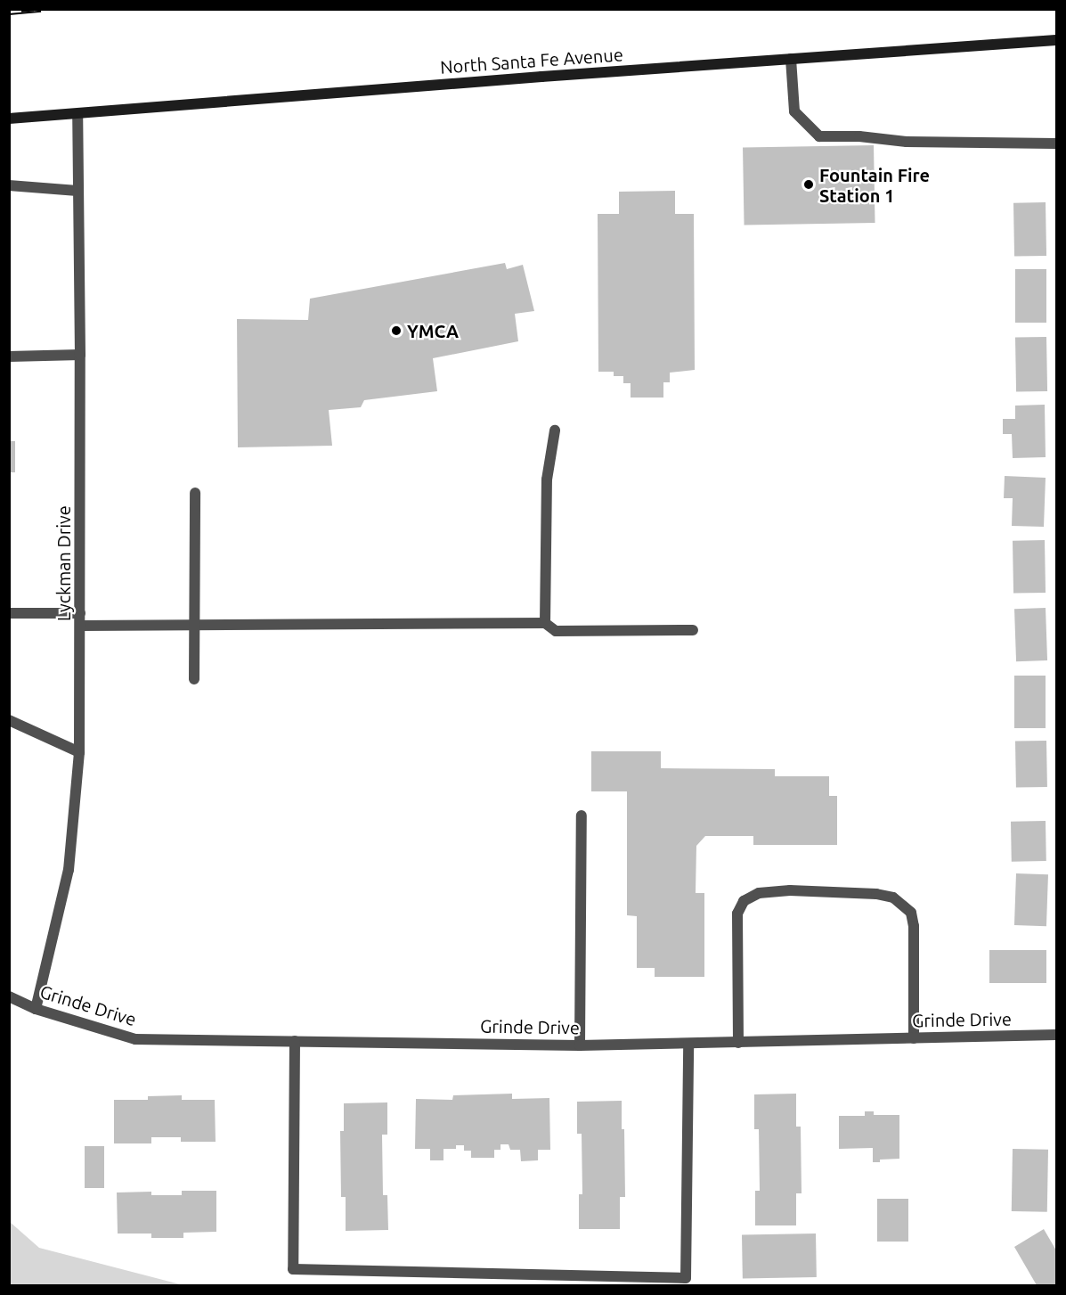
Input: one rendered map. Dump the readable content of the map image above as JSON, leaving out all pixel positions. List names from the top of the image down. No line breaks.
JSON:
{"streets":{"main road":["North Santa Fe Avenue"],"street":["Lyckman Drive","Grinde Drive"]},"crossings":[["North Santa Fe Avenue","Lyckman Drive"],["Lyckman Drive","Grinde Drive"]],"places":["Fountain Fire Station 1","YMCA"]}
